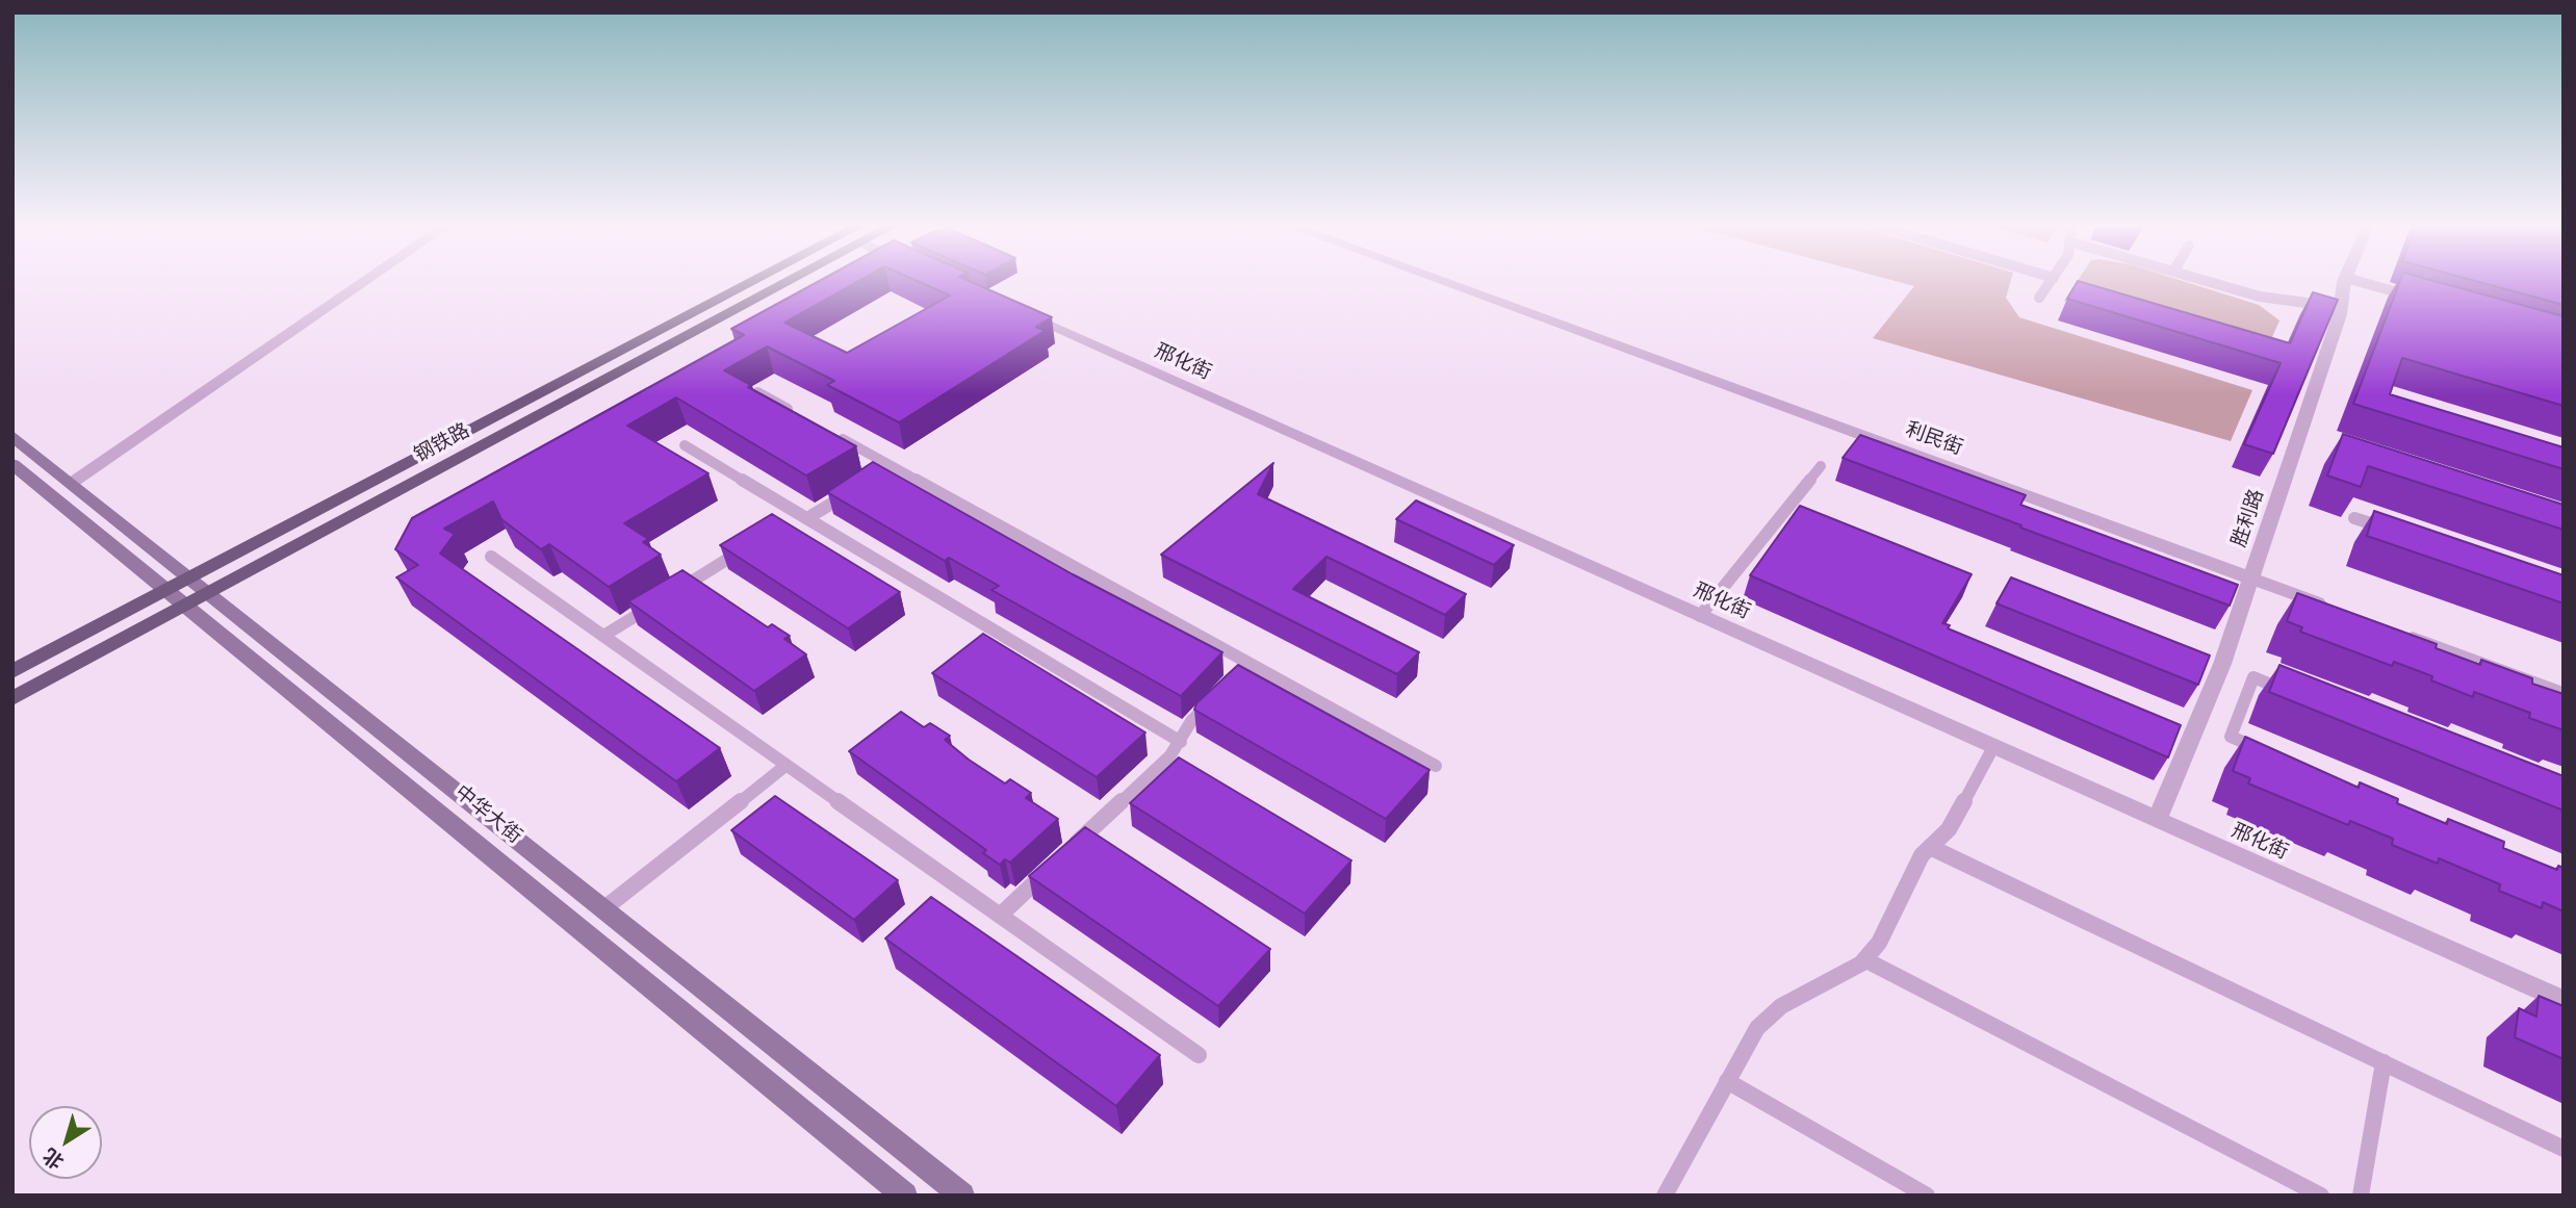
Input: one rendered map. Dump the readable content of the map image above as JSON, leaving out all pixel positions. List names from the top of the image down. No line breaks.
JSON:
{"streets":{"main road":["钢铁路"],"street":["邢化街","利民街","胜利路","中华大街"]},"crossings":[["邢化街","胜利路"],["利民街","胜利路"],["钢铁路","中华大街"]],"north":"bottom left"}
